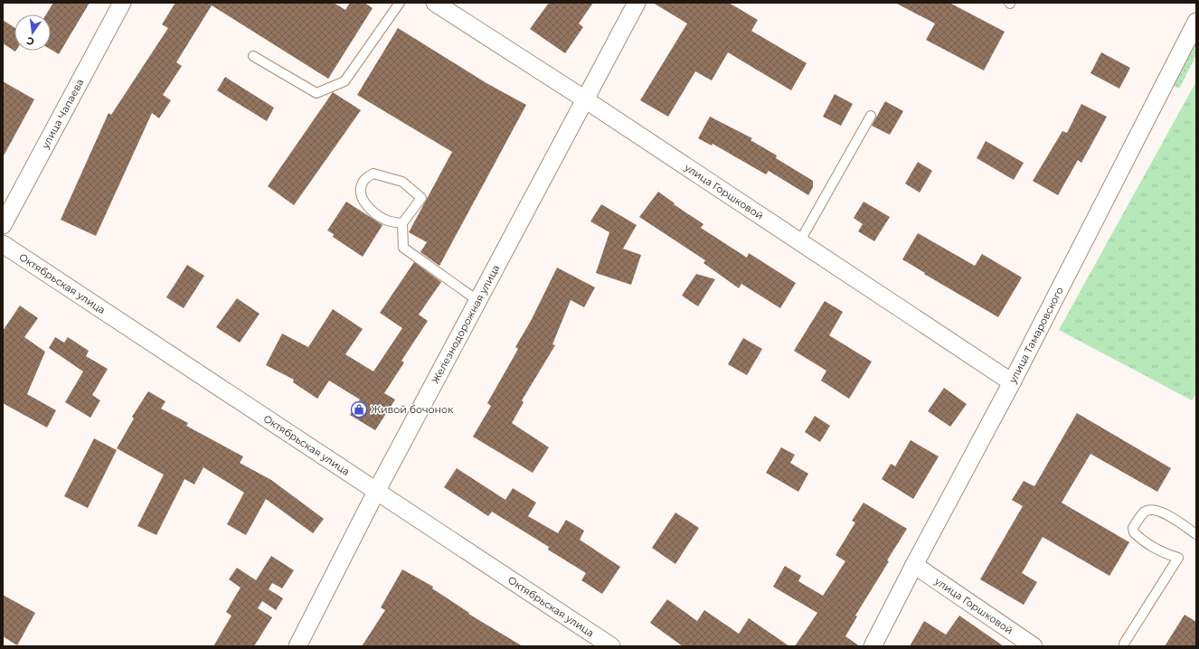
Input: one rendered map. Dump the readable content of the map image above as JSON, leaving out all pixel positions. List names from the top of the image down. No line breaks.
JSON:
{"streets":{"street":["улица Чапаева","улица Горшковой","Октябрьская улица","Железнодорожная улица","улица Тамаровского"]},"crossings":[["улица Горшковой","Железнодорожная улица"],["улица Горшковой","улица Тамаровского"],["Октябрьская улица","Железнодорожная улица"]],"places":{"shop":["Живой бочонок"]},"north":"bottom"}
